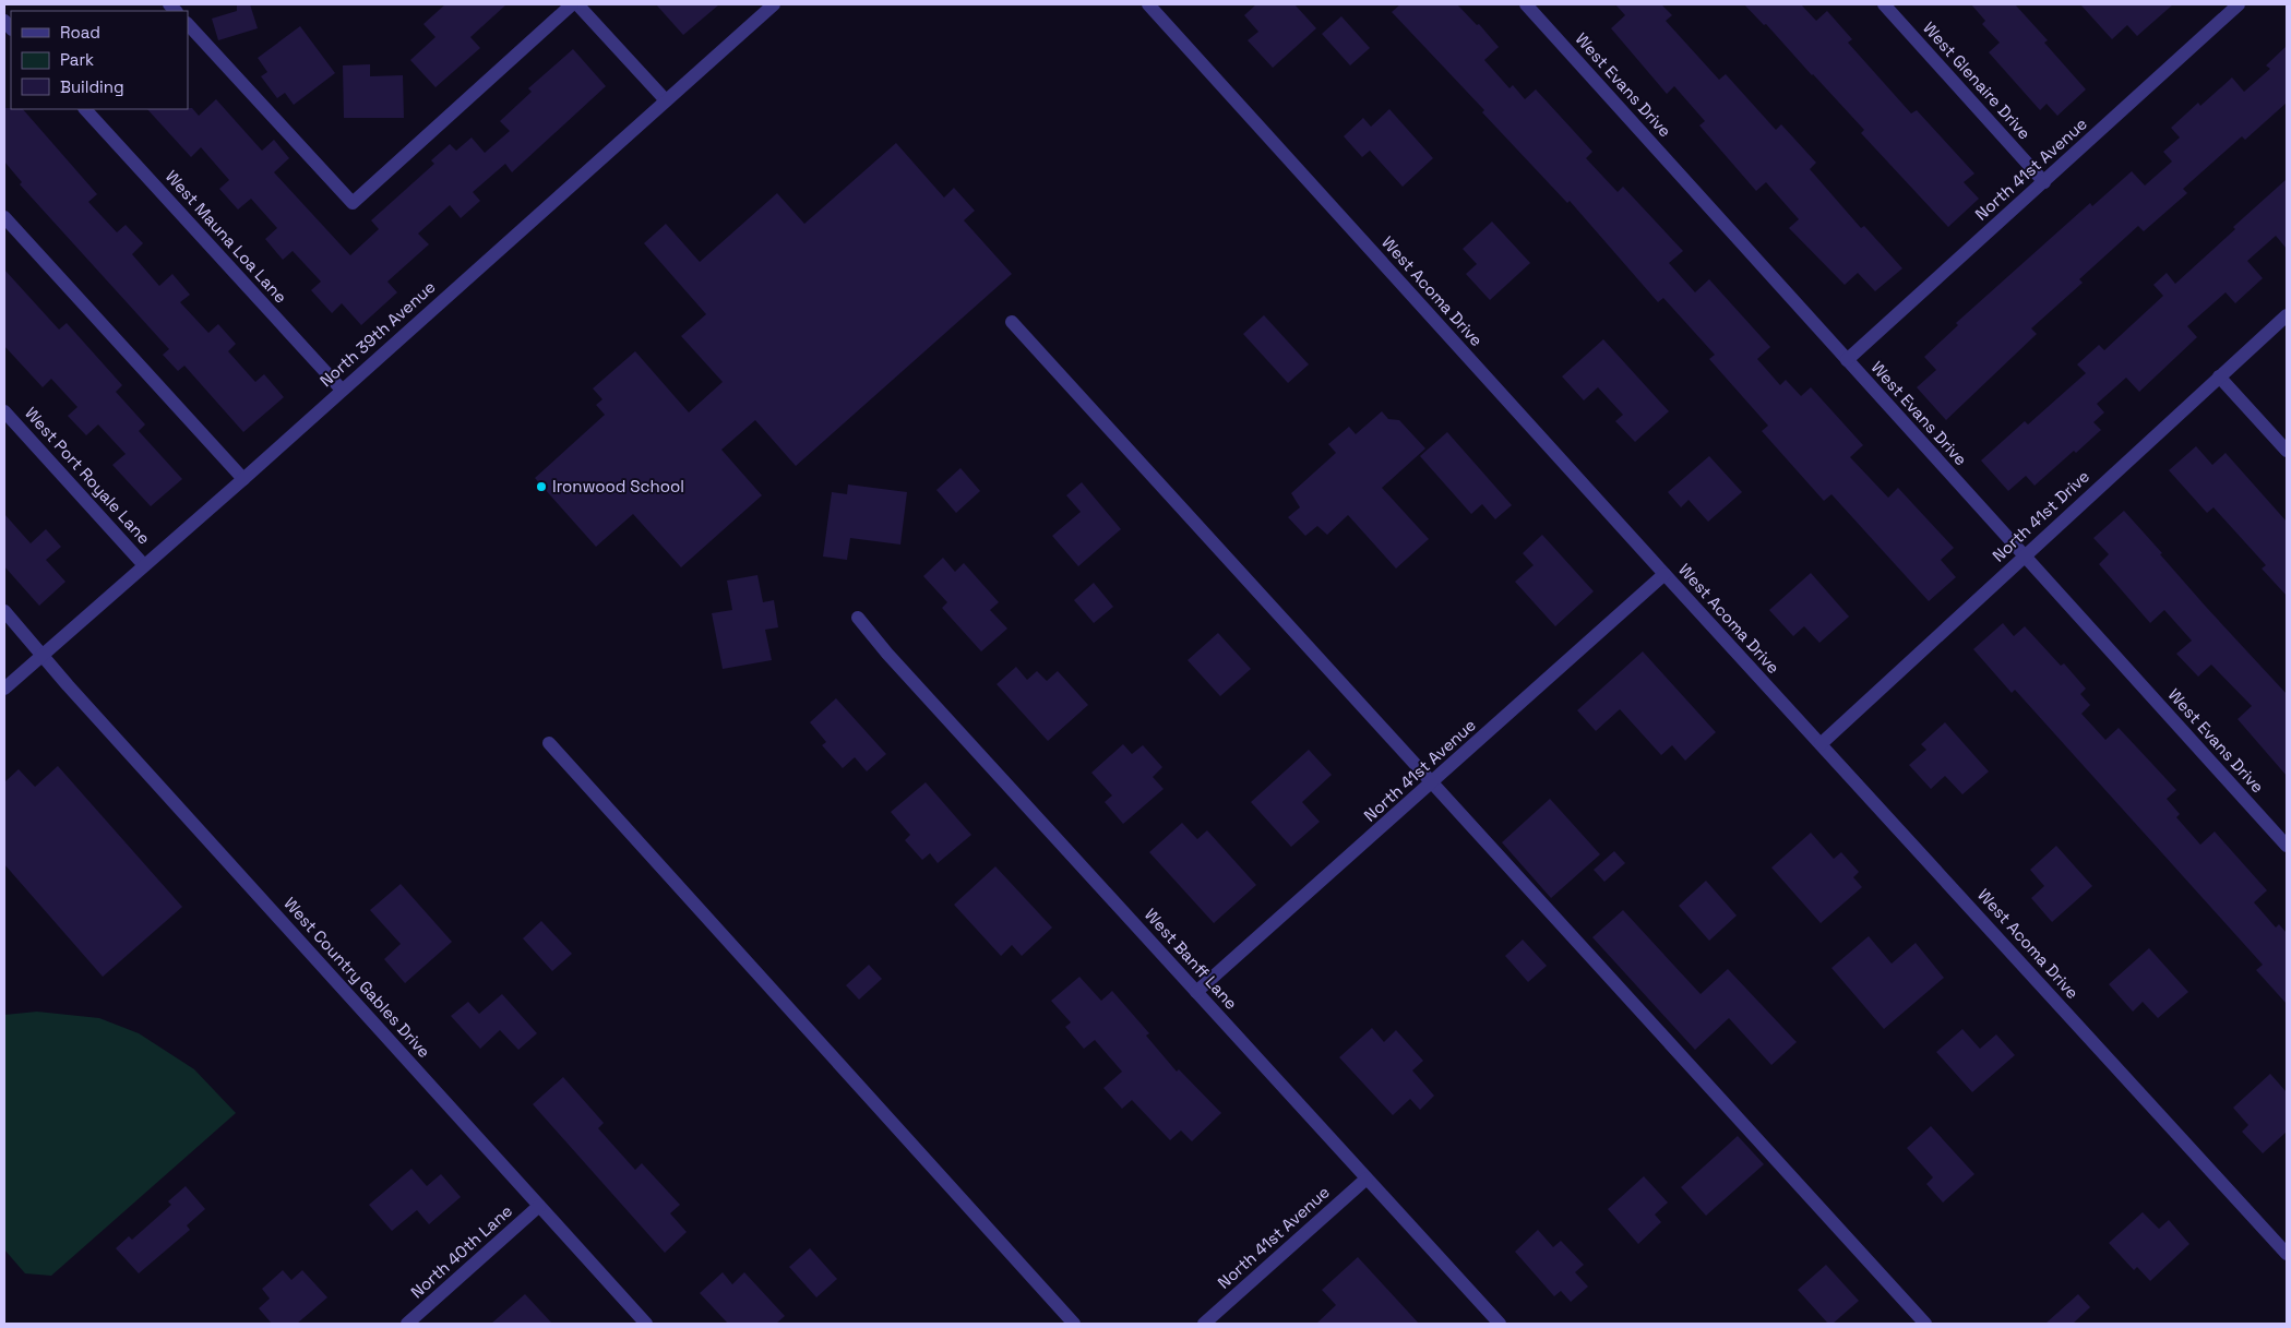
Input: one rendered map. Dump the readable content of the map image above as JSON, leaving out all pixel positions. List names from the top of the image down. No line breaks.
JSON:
{"streets":{"street":["West Glenaire Drive","West Evans Drive","North 41st Avenue","West Mauna Loa Lane","West Acoma Drive","North 39th Avenue","West Port Royale Lane","North 41st Drive","West Banff Lane","West Country Gables Drive","North 40th Lane"]},"crossings":[["West Glenaire Drive","North 41st Avenue"],["West Evans Drive","North 41st Avenue"],["West Evans Drive","North 41st Drive"],["North 41st Avenue","West Acoma Drive"],["North 41st Avenue","West Banff Lane"],["West Mauna Loa Lane","North 39th Avenue"],["West Acoma Drive","North 41st Drive"],["North 39th Avenue","West Port Royale Lane"],["North 39th Avenue","West Country Gables Drive"],["West Country Gables Drive","North 40th Lane"]],"places":["Ironwood School"],"legend":["Road","Park","Building"]}
